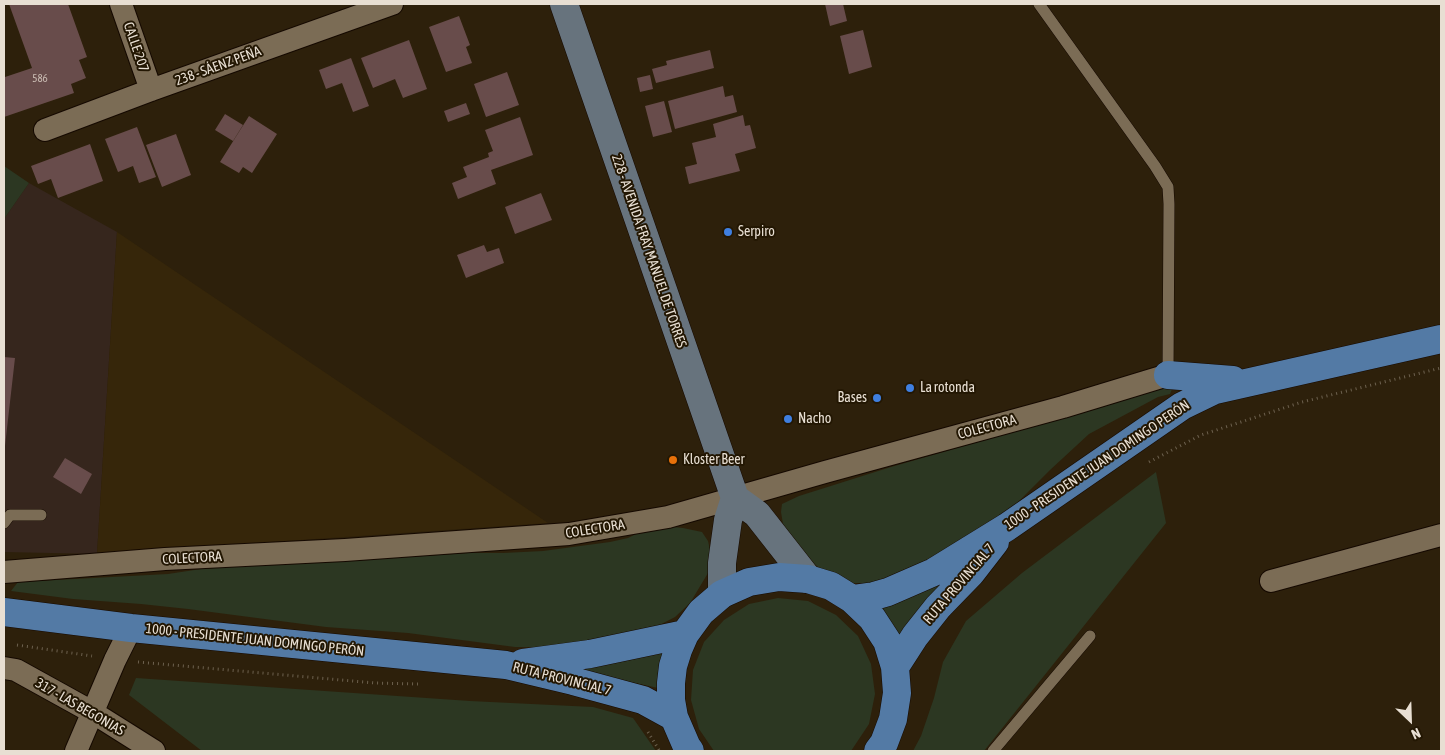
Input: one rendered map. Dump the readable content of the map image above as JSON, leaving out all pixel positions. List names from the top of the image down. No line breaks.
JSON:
{"streets":{"main road":["228 - AVENIDA FRAY MANUEL DE TORRES","1000 - PRESIDENTE JUAN DOMINGO PERÓN","RUTA PROVINCIAL 7"],"street":["CALLE 207","238 - SÁENZ PEÑA","COLECTORA","317 - LAS BEGONIAS"]},"crossings":[["CALLE 207","238 - SÁENZ PEÑA"],["228 - AVENIDA FRAY MANUEL DE TORRES","COLECTORA"],["1000 - PRESIDENTE JUAN DOMINGO PERÓN","RUTA PROVINCIAL 7"]],"places":["Serpiro","La rotonda","Bases","Nacho","Kloster Beer"],"house_numbers":["586"],"north":"bottom right"}
